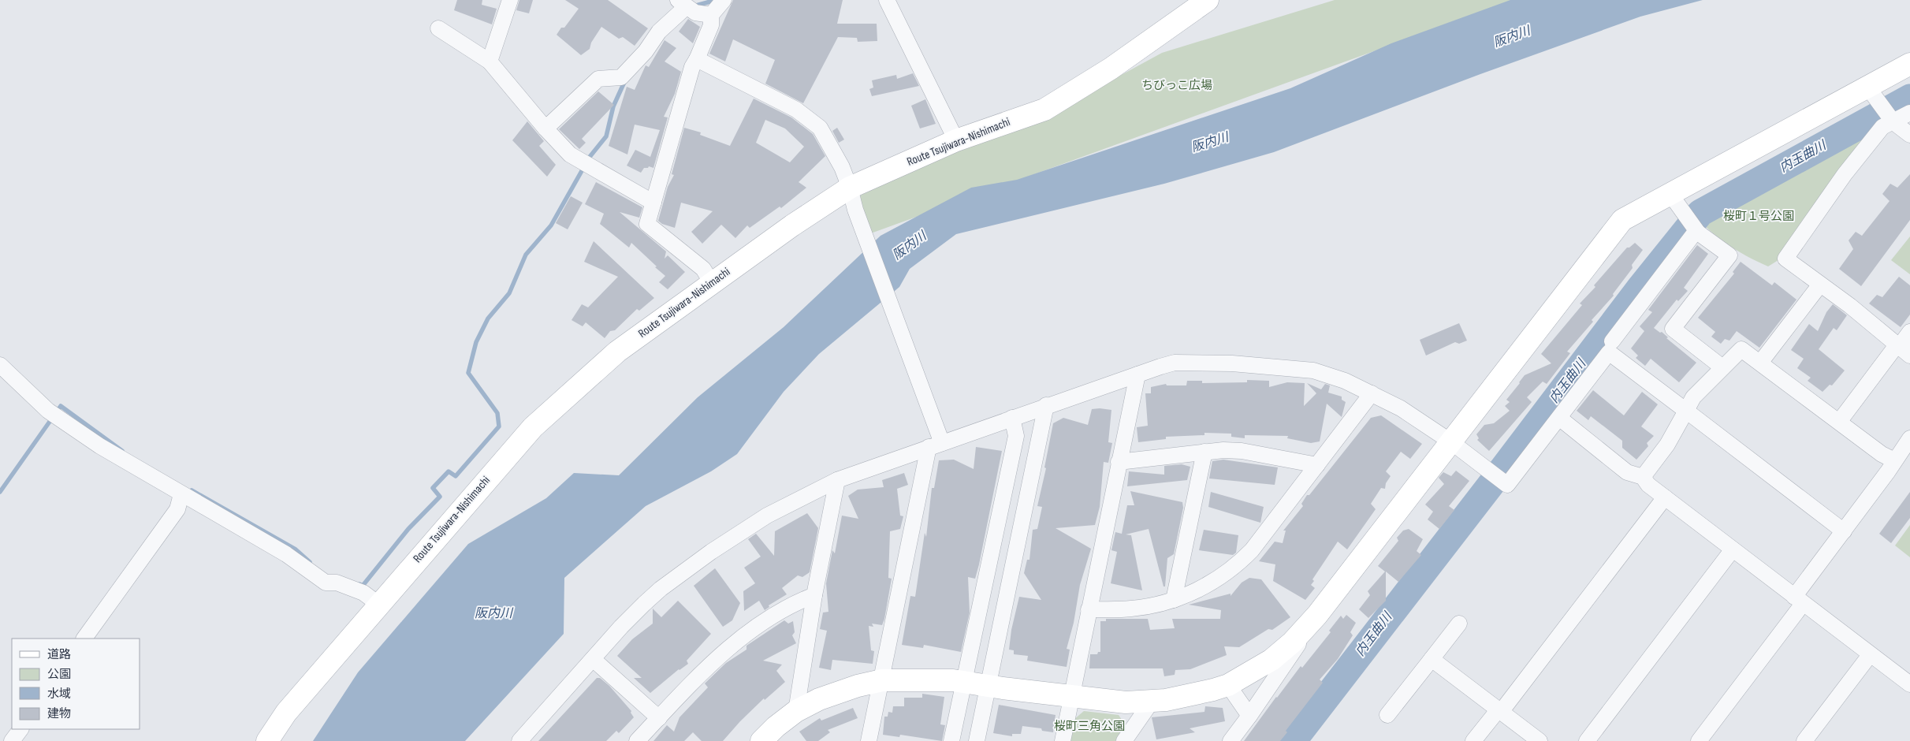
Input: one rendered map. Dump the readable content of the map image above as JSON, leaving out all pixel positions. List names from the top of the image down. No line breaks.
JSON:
{"streets":{"street":["Route Tsujiwara-Nishimachi"]},"water":["阪内川","内玉曲川"],"parks":["ちびっこ広場","桜町１号公園","桜町三角公園"],"legend":["道路","公園","水域","建物"]}
